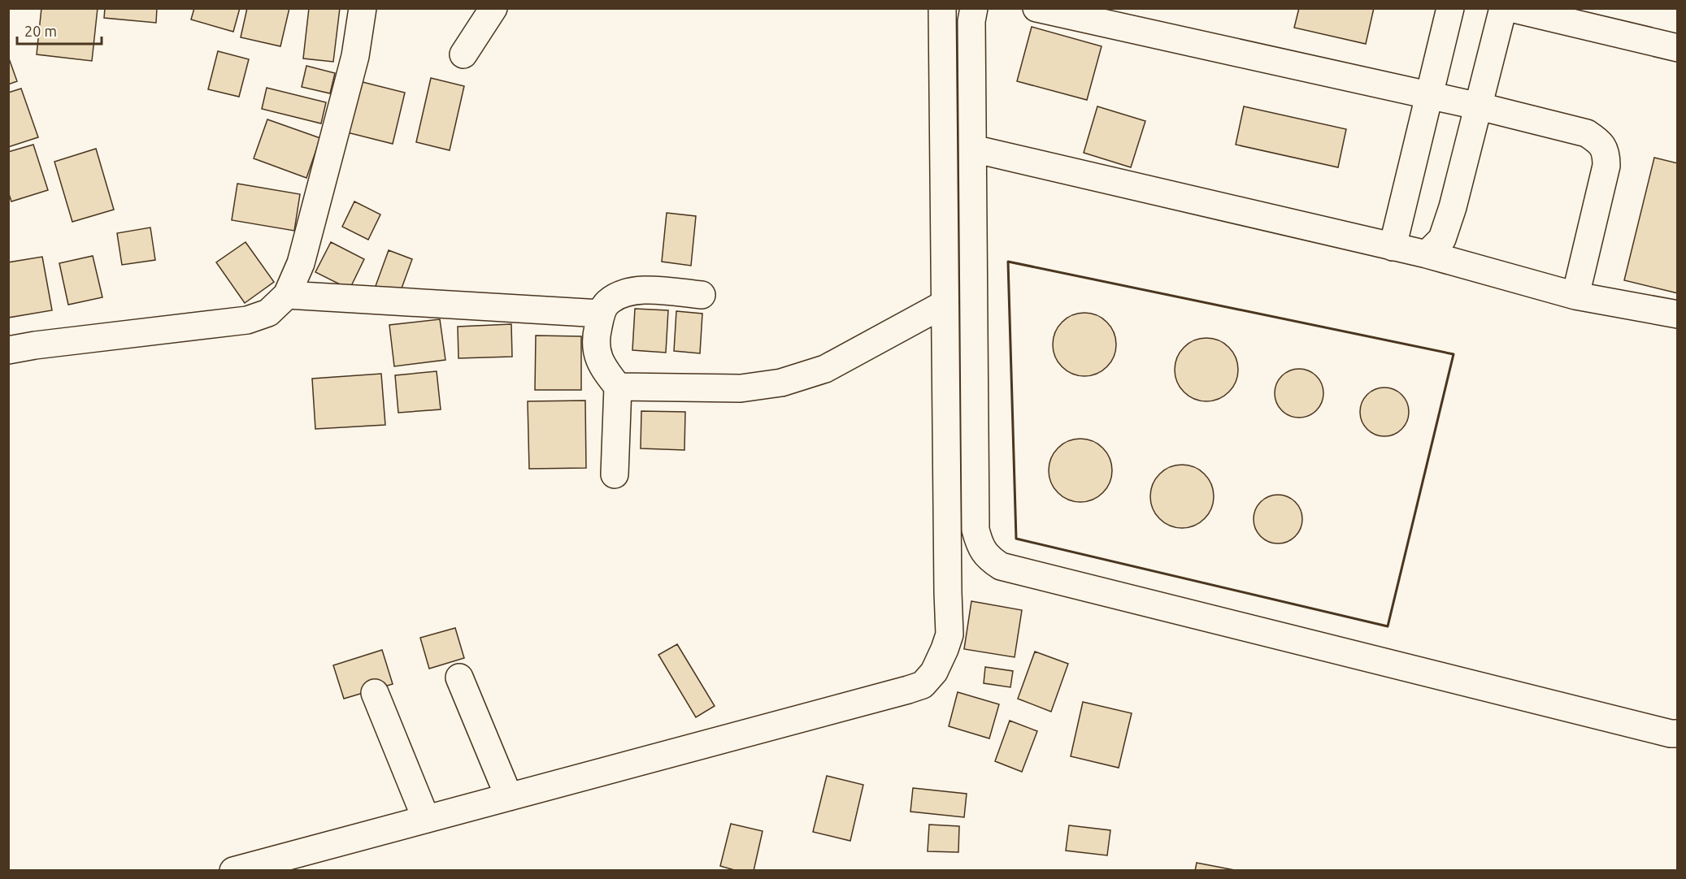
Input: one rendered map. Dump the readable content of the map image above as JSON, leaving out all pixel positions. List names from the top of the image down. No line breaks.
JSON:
{"scale_bar":"20 m"}
